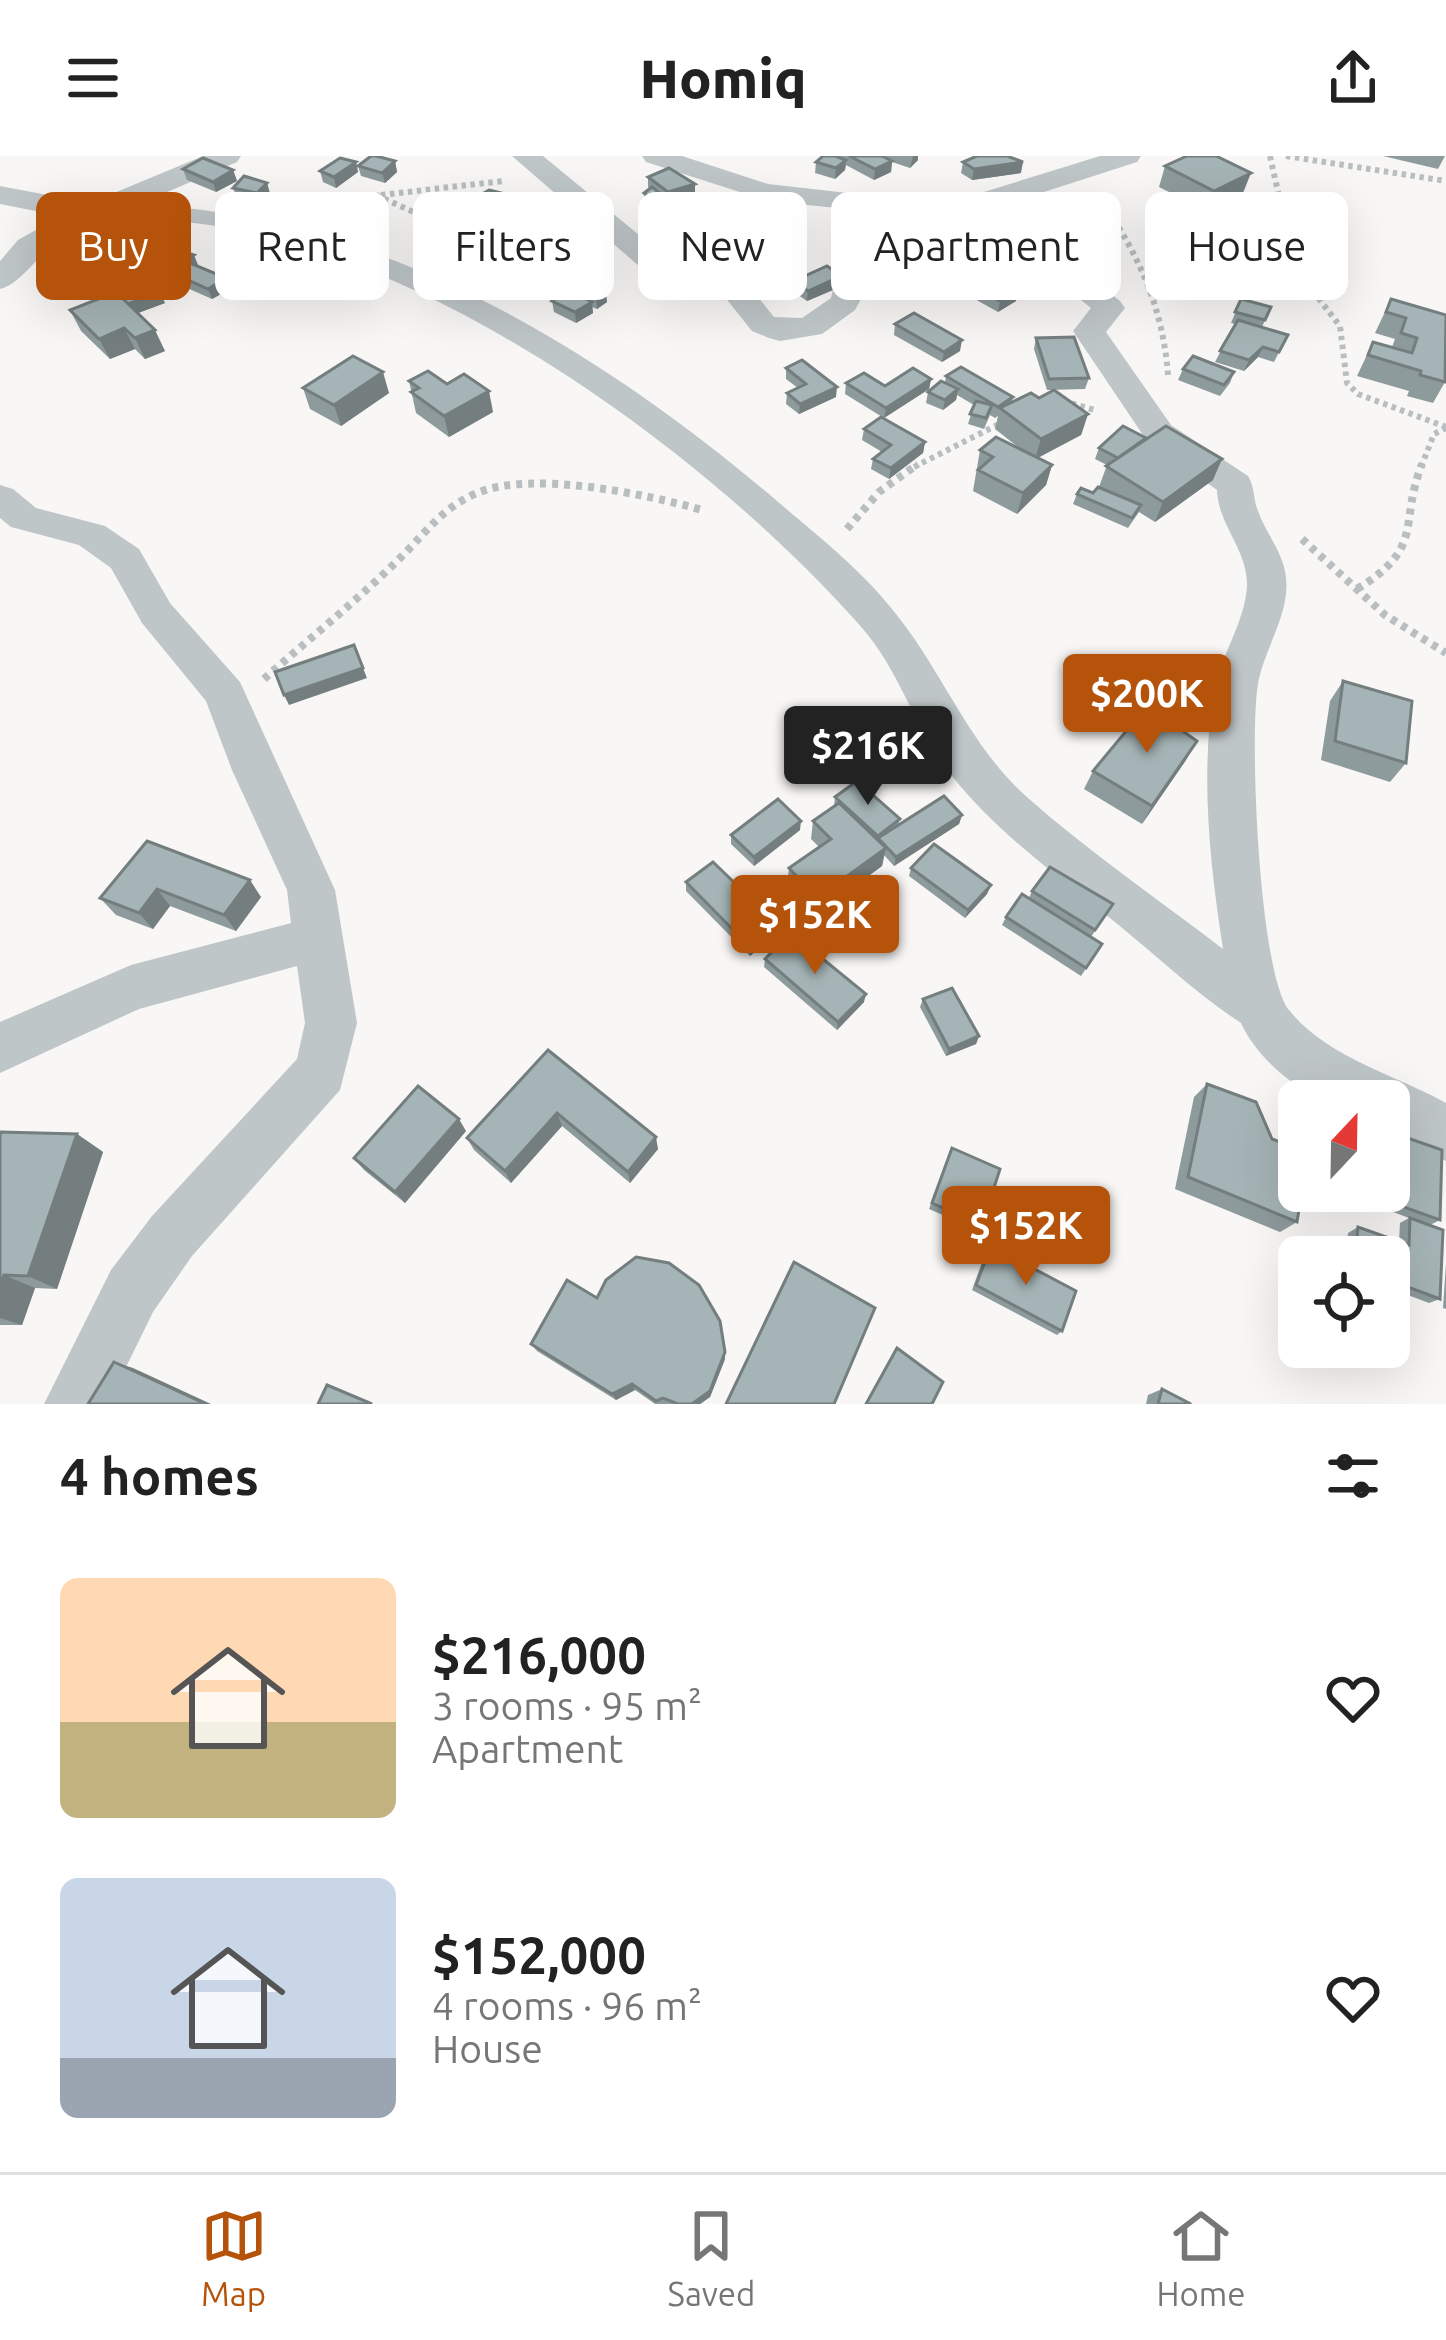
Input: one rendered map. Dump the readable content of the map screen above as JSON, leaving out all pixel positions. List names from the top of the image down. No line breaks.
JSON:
{"north":"top","page":{"header":"Homiq","chip":["Buy","Rent","Filters","New","Apartment","House"],"price":["$200K","$216K","$152K","$152K"],"heading":"4 homes","list":[{"name":"$216,000","note":"3 rooms · 95 m² · Apartment"},{"name":"$152,000","note":"4 rooms · 96 m² · House"}],"tabs":["Map","Saved","Home"]}}
